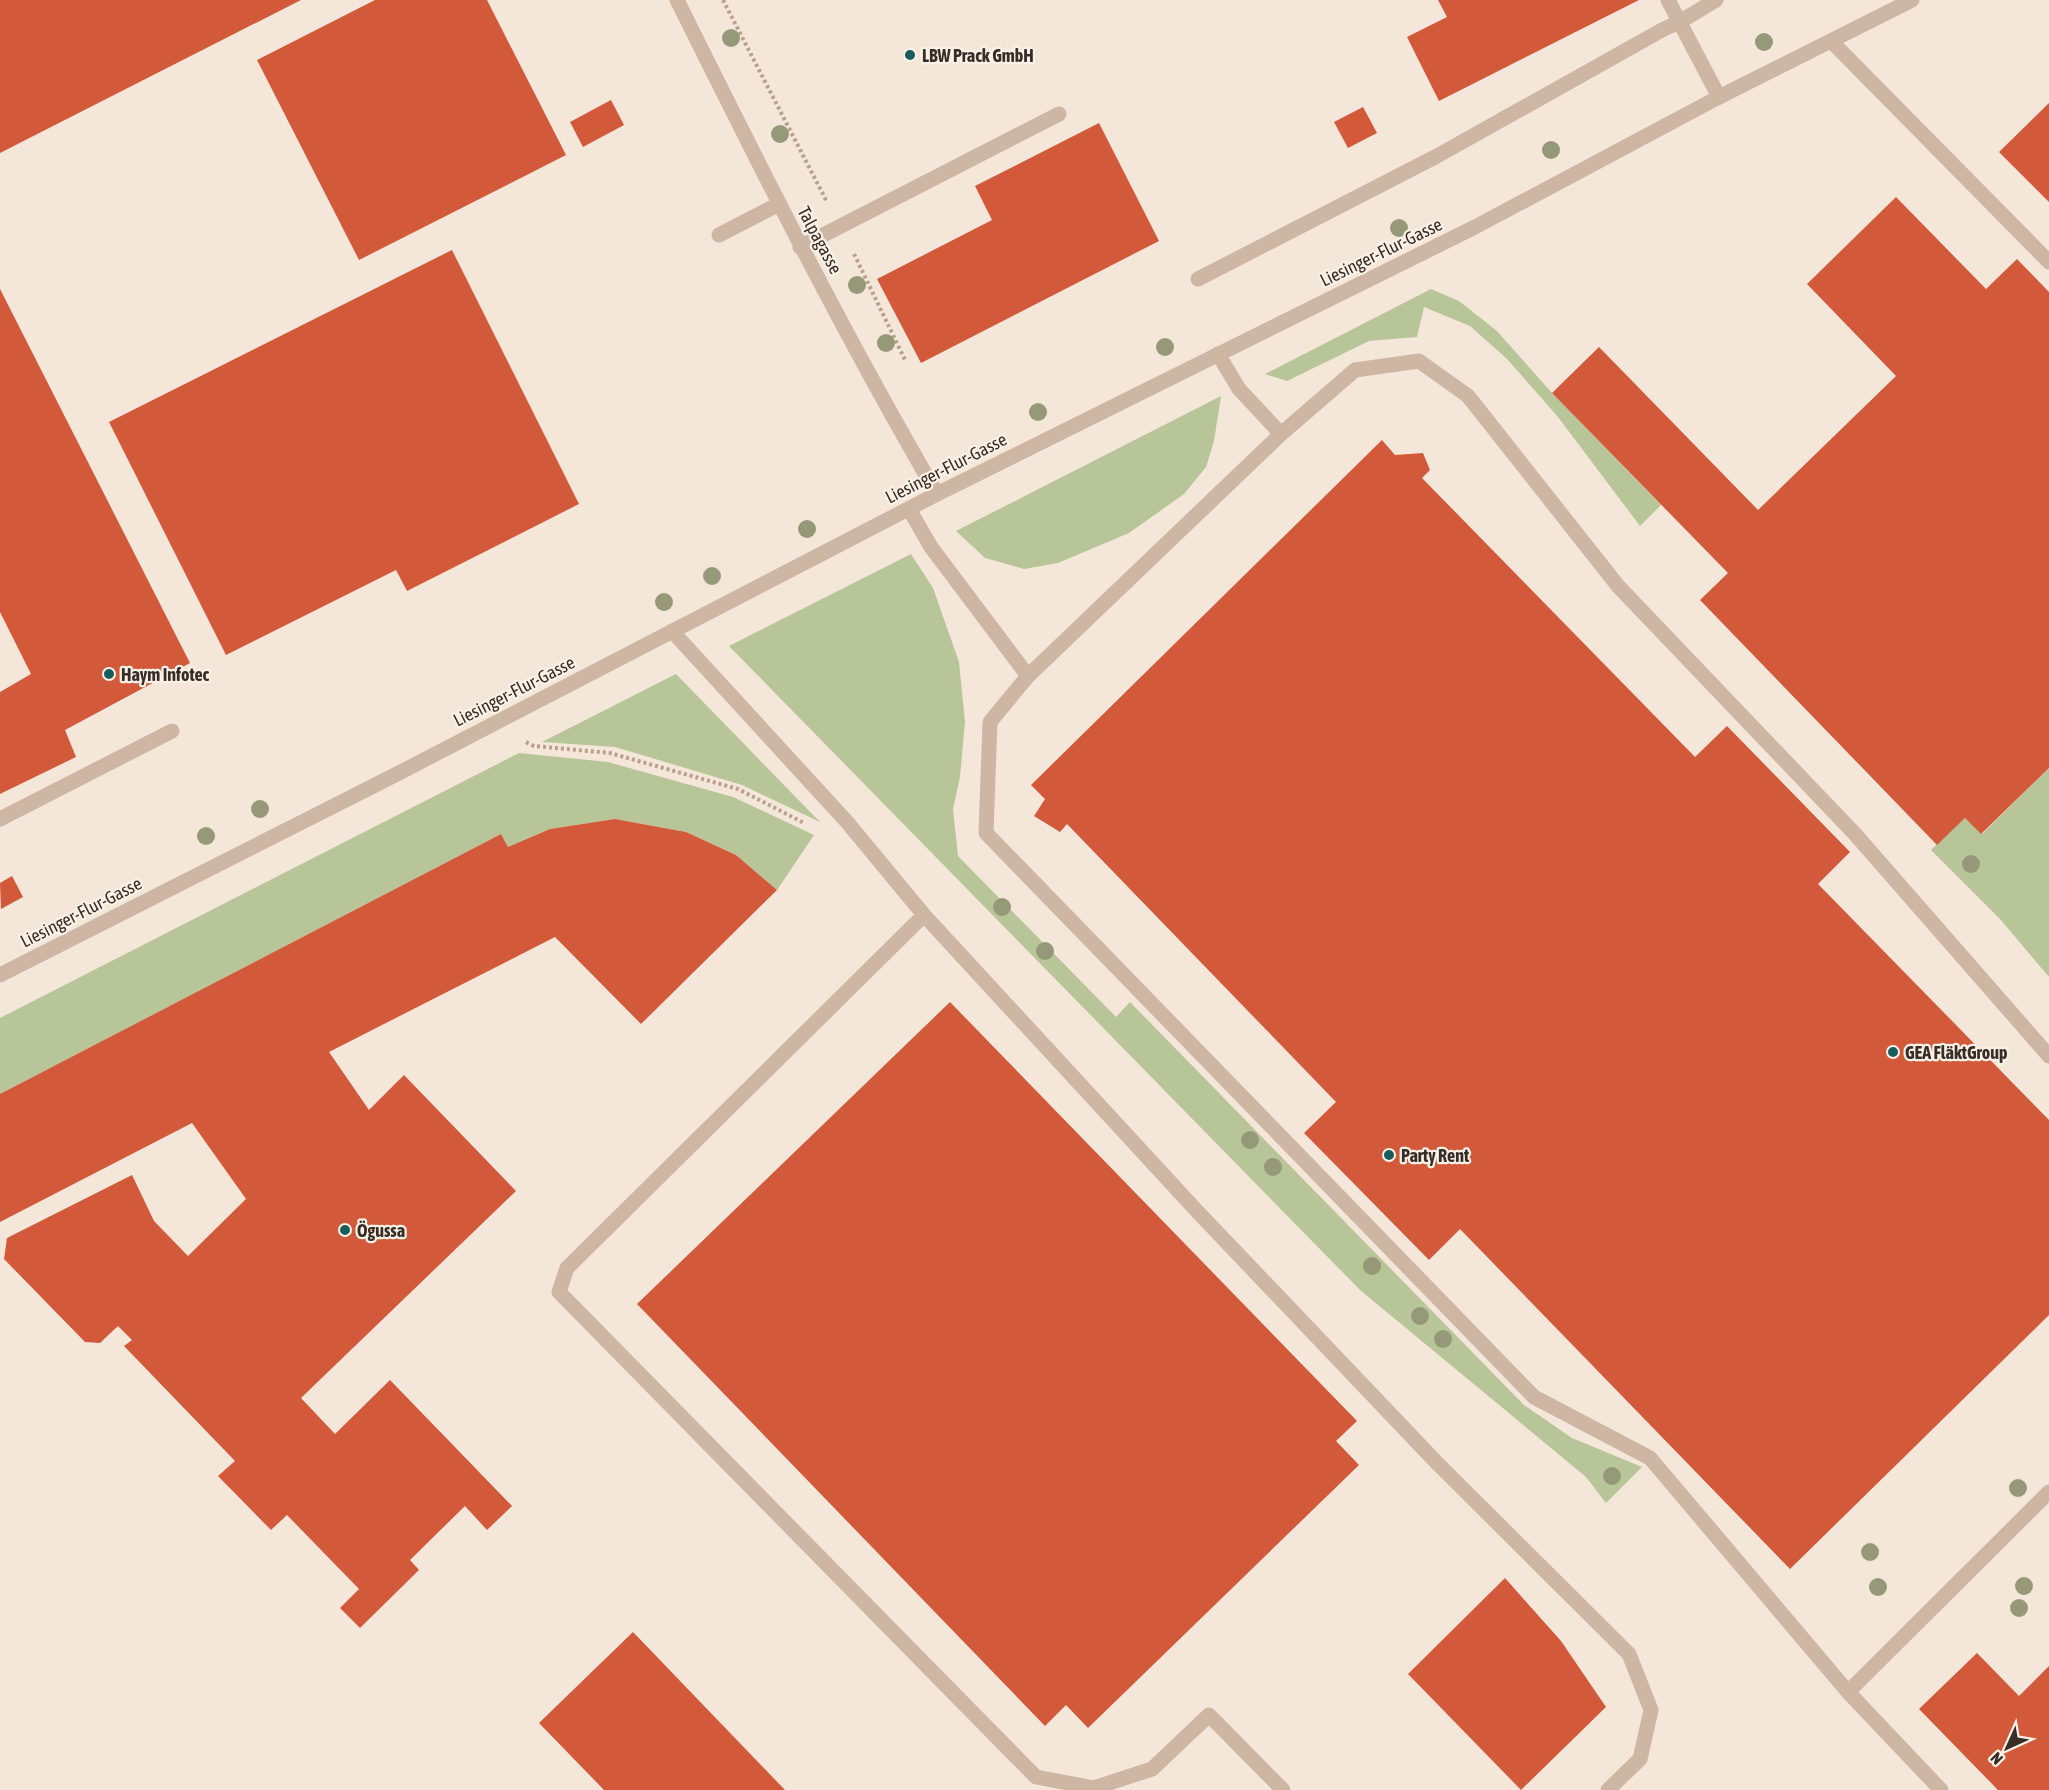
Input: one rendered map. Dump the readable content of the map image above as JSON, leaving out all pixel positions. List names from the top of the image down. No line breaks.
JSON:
{"streets":{"street":["Talpagasse","Liesinger-Flur-Gasse"]},"crossings":[["Talpagasse","Liesinger-Flur-Gasse"]],"places":["LBW Prack GmbH","Haym Infotec","GEA FläktGroup","Party Rent","Ögussa"],"north":"bottom left"}
